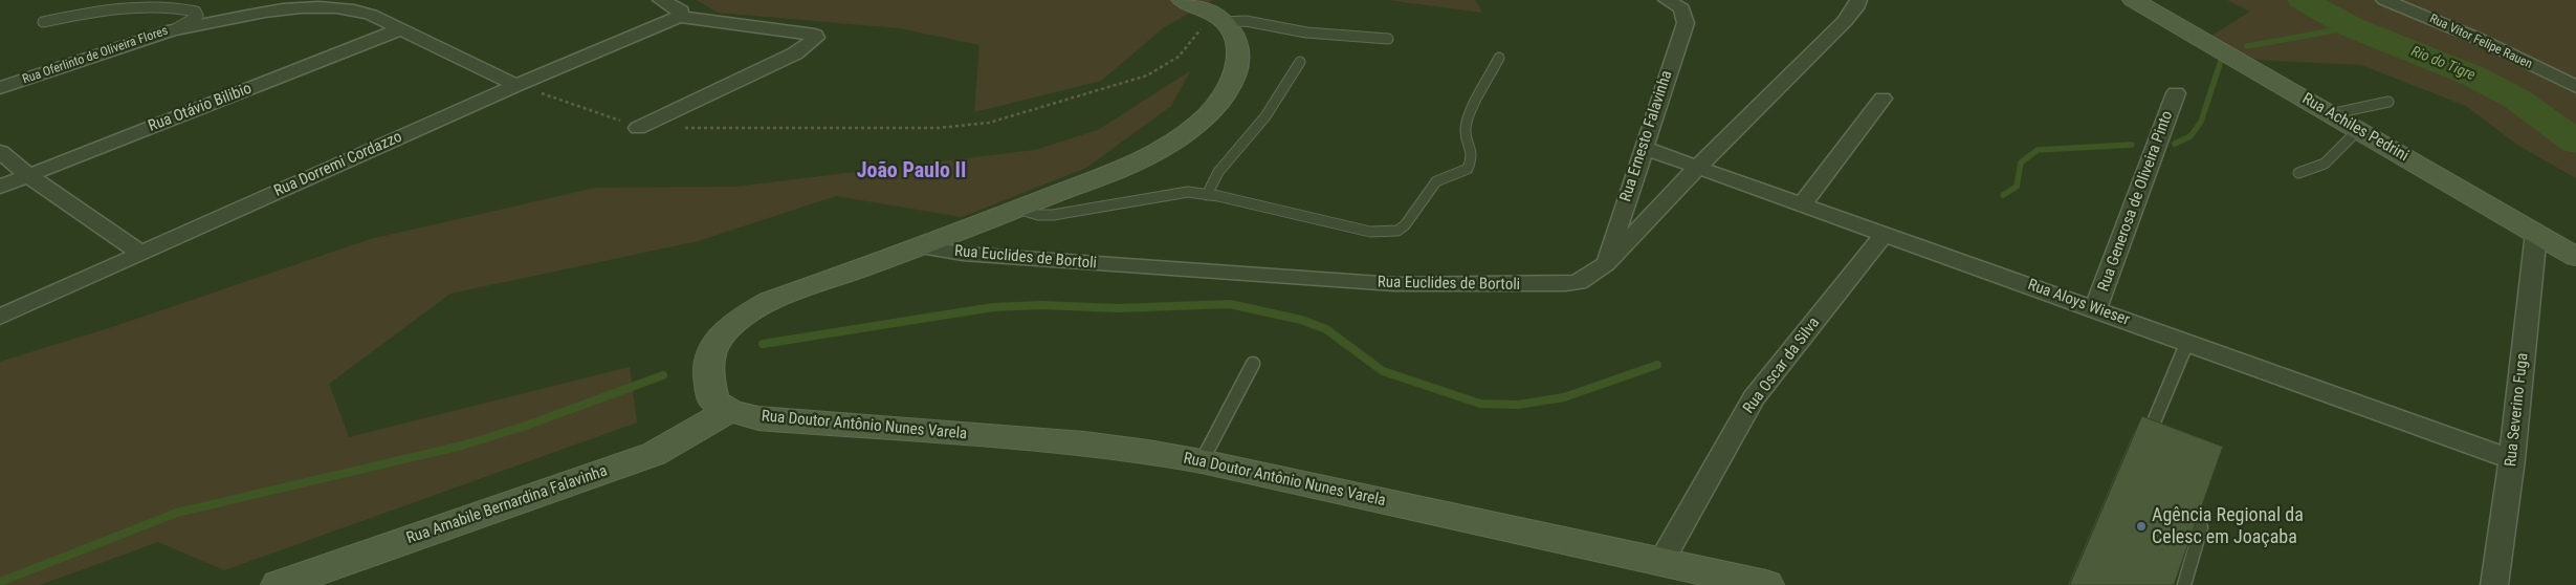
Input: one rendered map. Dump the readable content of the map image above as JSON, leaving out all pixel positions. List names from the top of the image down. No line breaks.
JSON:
{"streets":{"street":["Rua Vitor Felipe Rauen","Rua Oferlinto de Oliveira Flores","Rua Otávio Bilibio","Rua Achiles Pedrini","Rua Ernesto Falavinha","Rua Dorremi Cordazzo","Rua Generosa de Oliveira Pinto","Rua Euclides de Bortoli","Rua Aloys Wieser","Rua Oscar da Silva","Rua Severino Fuga","Rua Doutor Antônio Nunes Varela","Rua Amabile Bernardina Falavinha"]},"crossings":[["Rua Oferlinto de Oliveira Flores","Rua Otávio Bilibio"],["Rua Oferlinto de Oliveira Flores","Rua Dorremi Cordazzo"],["Rua Achiles Pedrini","Rua Severino Fuga"],["Rua Ernesto Falavinha","Rua Euclides de Bortoli"],["Rua Ernesto Falavinha","Rua Aloys Wieser"],["Rua Generosa de Oliveira Pinto","Rua Aloys Wieser"],["Rua Euclides de Bortoli","Rua Aloys Wieser"],["Rua Aloys Wieser","Rua Oscar da Silva"],["Rua Aloys Wieser","Rua Severino Fuga"],["Rua Oscar da Silva","Rua Doutor Antônio Nunes Varela"],["Rua Doutor Antônio Nunes Varela","Rua Amabile Bernardina Falavinha"]],"districts":["João Paulo II"],"water":["Rio do Tigre"],"places":["Agência Regional da Celesc em Joaçaba"]}
